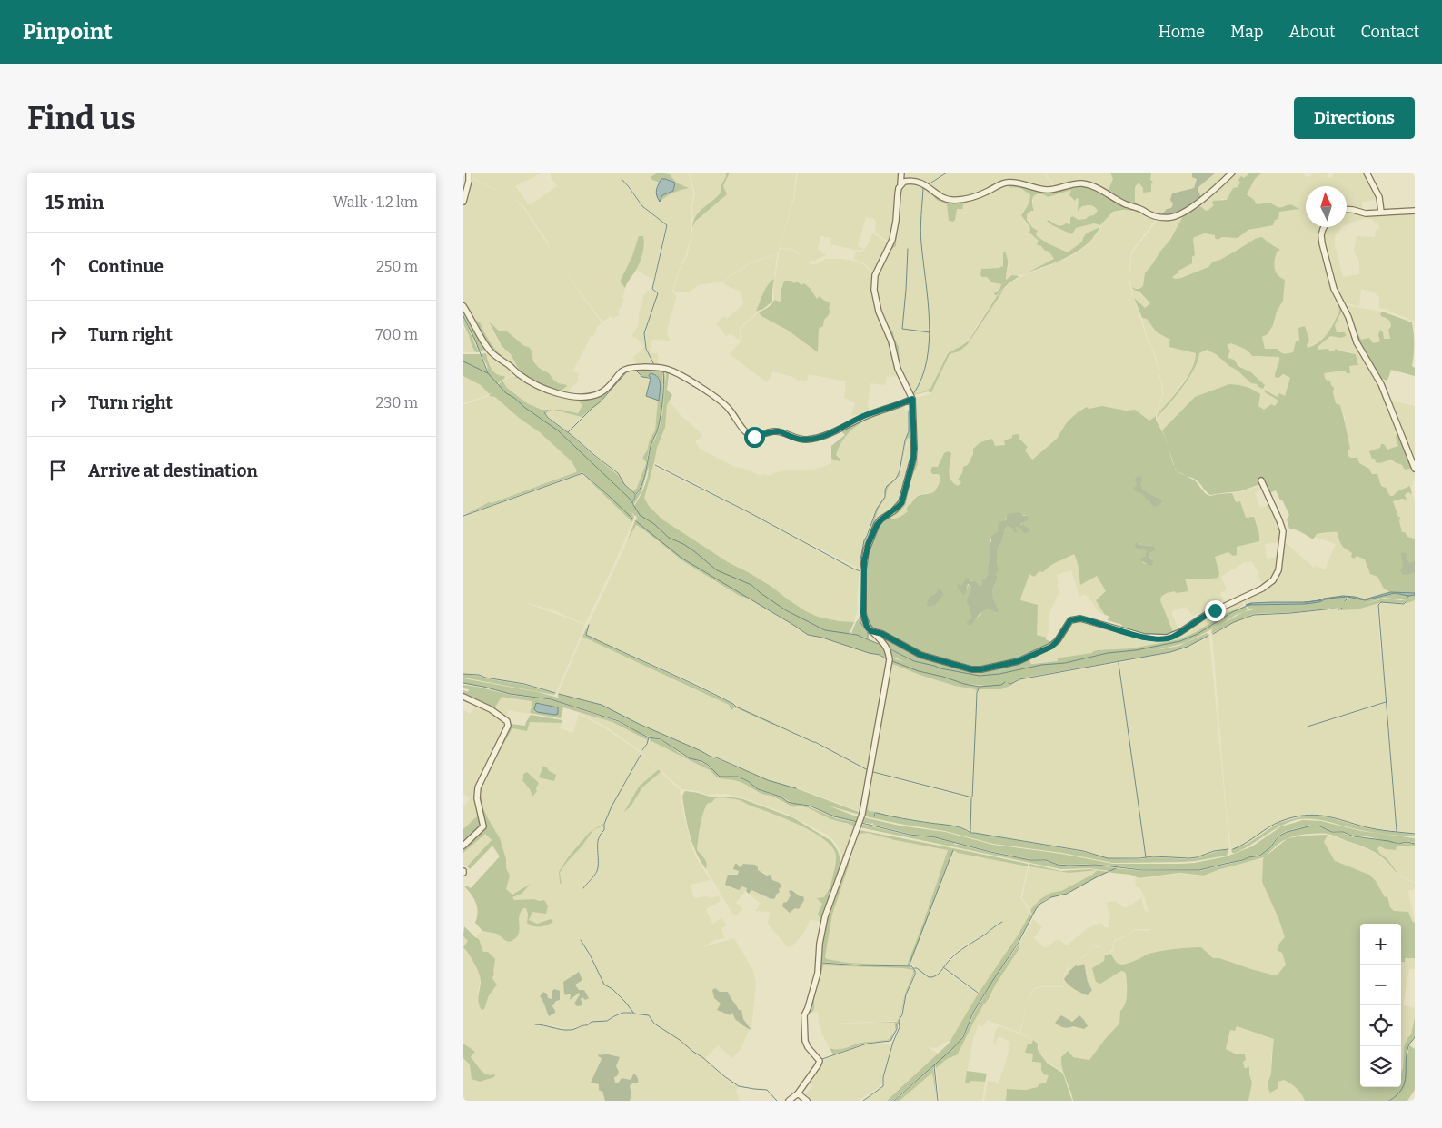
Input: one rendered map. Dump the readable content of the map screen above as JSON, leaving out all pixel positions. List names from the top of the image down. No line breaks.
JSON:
{"north":"top","page":{"header":"Pinpoint","nav":["Home","Map","About","Contact"],"buttons":"Directions","title":"Find us","heading":["15 min","Walk · 1.2 km"],"list":[["Continue","250 m"],["Turn right","700 m"],["Turn right","230 m"],"Arrive at destination"],"map_buttons":["+","−"]}}
